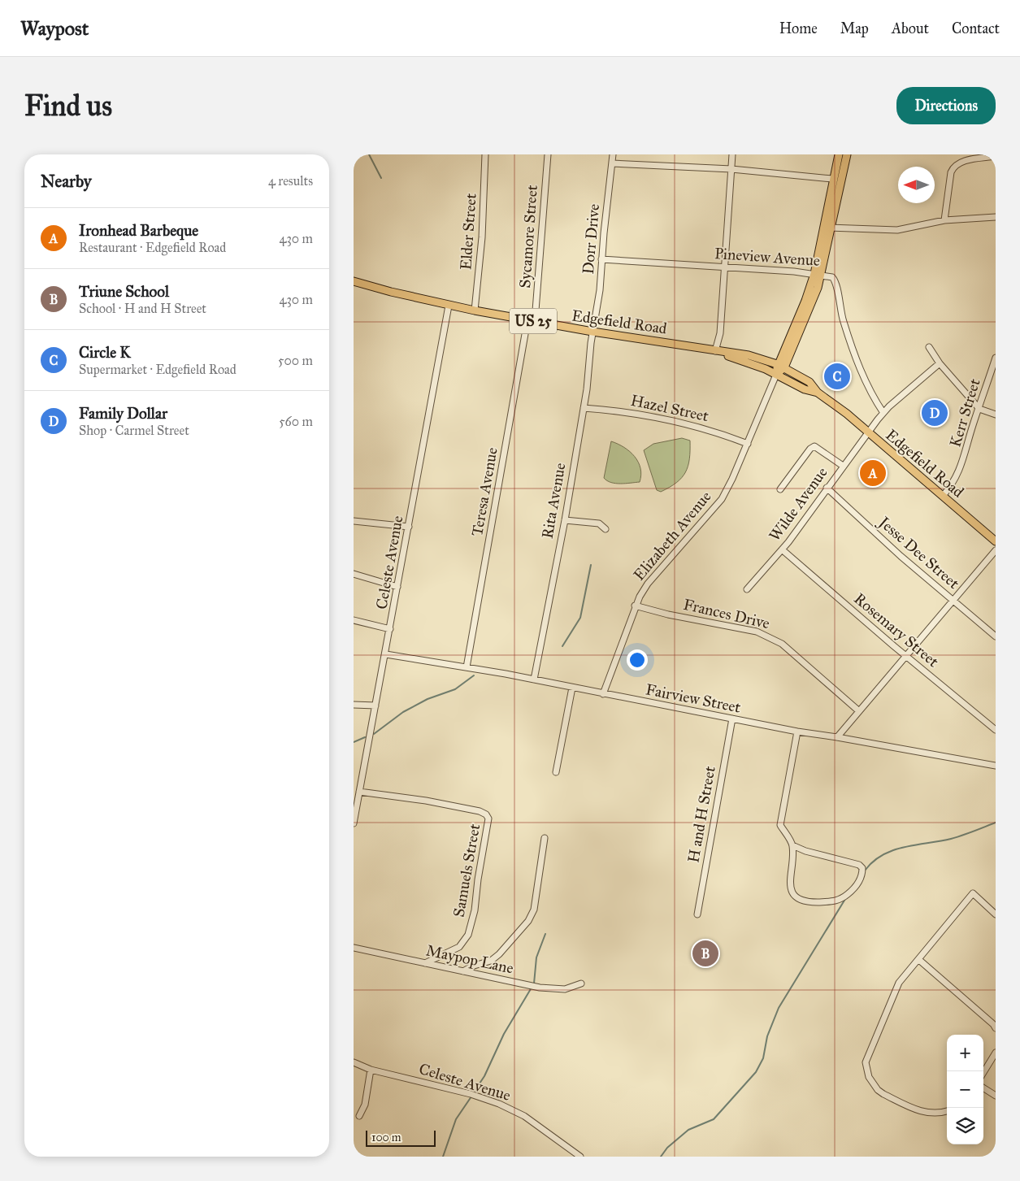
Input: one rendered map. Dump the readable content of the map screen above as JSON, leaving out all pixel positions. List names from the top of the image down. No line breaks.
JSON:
{"streets":{"main road":["US 25","Edgefield Road"],"street":["Elder Street","Sycamore Street","Dorr Drive","Pineview Avenue","Hazel Street","Kerr Street","Teresa Avenue","Rita Avenue","Wilde Avenue","Elizabeth Avenue","Jesse Dee Street","Celeste Avenue","Frances Drive","Rosemary Street","Fairview Street","H and H Street","Samuels Street","Maypop Lane"]},"crossings":[["Elder Street","Edgefield Road"],["Sycamore Street","Edgefield Road"],["Sycamore Street","Teresa Avenue"],["Dorr Drive","Pineview Avenue"],["Dorr Drive","Edgefield Road"],["Dorr Drive","Rita Avenue"],["Pineview Avenue","Wilde Avenue"],["Edgefield Road","Kerr Street"],["Edgefield Road","Teresa Avenue"],["Edgefield Road","Rita Avenue"],["Edgefield Road","Wilde Avenue"],["Edgefield Road","Elizabeth Avenue"],["Edgefield Road","Celeste Avenue"],["Hazel Street","Rita Avenue"],["Hazel Street","Elizabeth Avenue"],["Teresa Avenue","Fairview Street"],["Rita Avenue","Fairview Street"],["Wilde Avenue","Jesse Dee Street"],["Wilde Avenue","Rosemary Street"],["Elizabeth Avenue","Frances Drive"],["Elizabeth Avenue","Fairview Street"],["Celeste Avenue","Fairview Street"],["Celeste Avenue","Samuels Street"],["Fairview Street","H and H Street"],["Samuels Street","Maypop Lane"]],"scale_bar":"100 m","north":"left","page":{"header":"Waypost","nav":["Home","Map","About","Contact"],"buttons":"Directions","title":"Find us","heading":["Nearby","4 results"],"list":[{"mark":"A","name":"Ironhead Barbeque","note":"Restaurant · Edgefield Road","value":"430 m"},{"mark":"B","name":"Triune School","note":"School · H and H Street","value":"430 m"},{"mark":"C","name":"Circle K","note":"Supermarket · Edgefield Road","value":"500 m"},{"mark":"D","name":"Family Dollar","note":"Shop · Carmel Street","value":"560 m"}],"pins":["C","D","A","B"],"map_buttons":["+","−"],"scale":"100 m"}}
